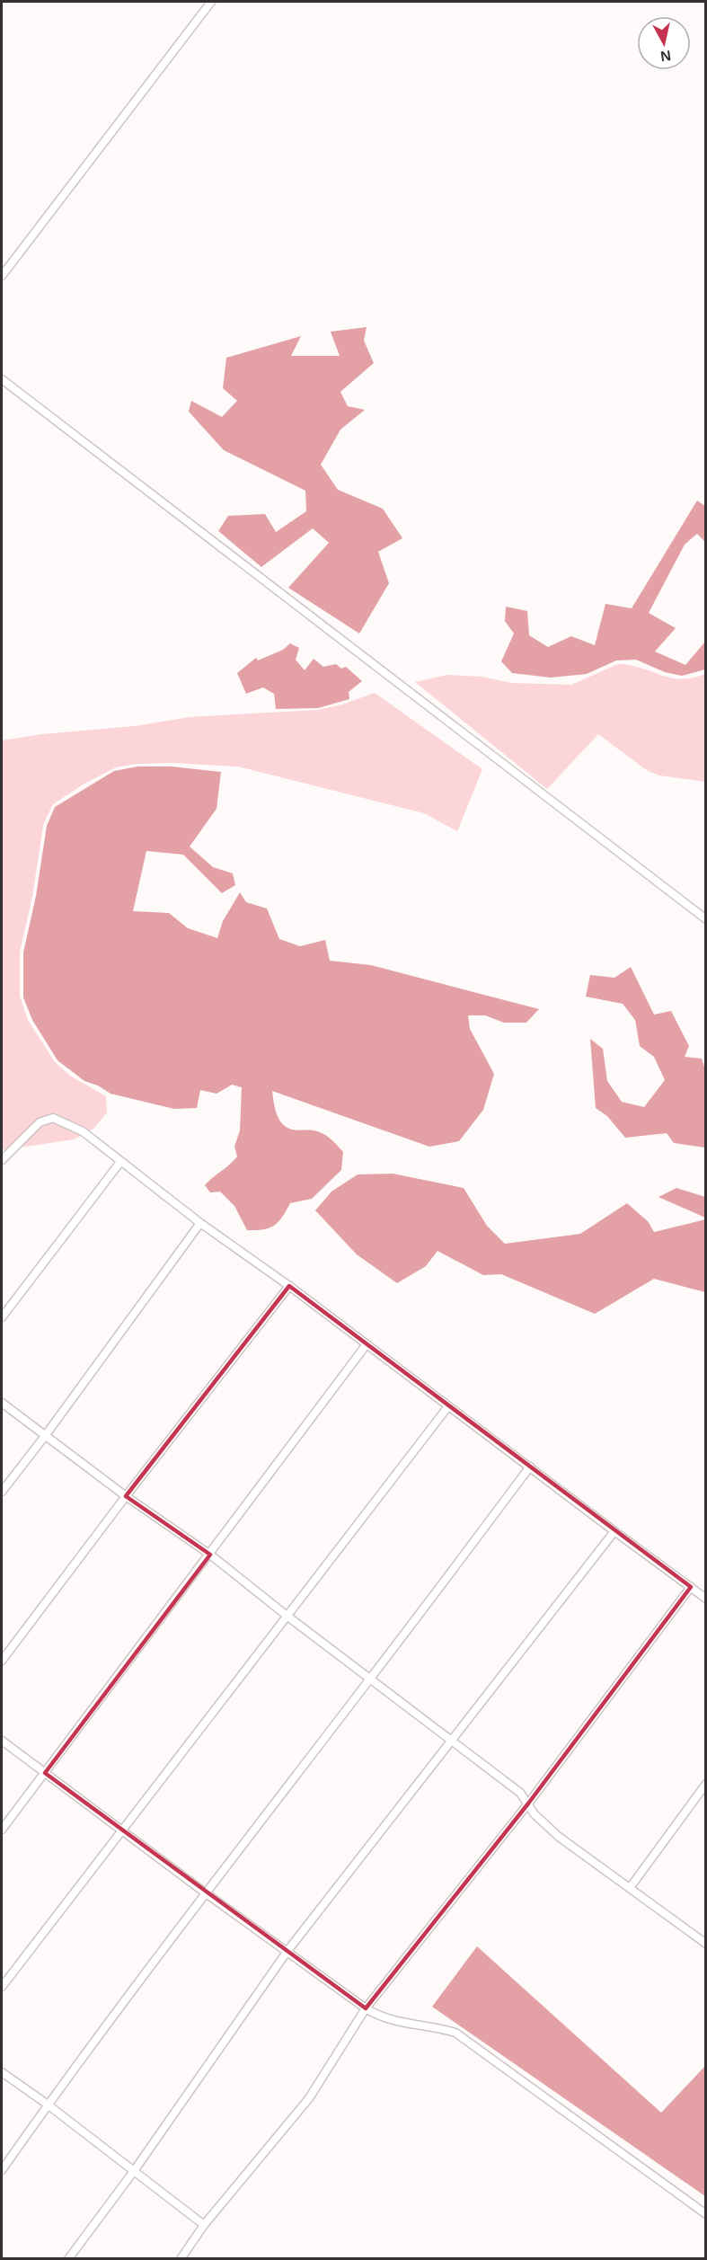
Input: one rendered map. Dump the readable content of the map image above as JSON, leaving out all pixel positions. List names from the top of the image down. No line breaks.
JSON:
{"north":"bottom"}
